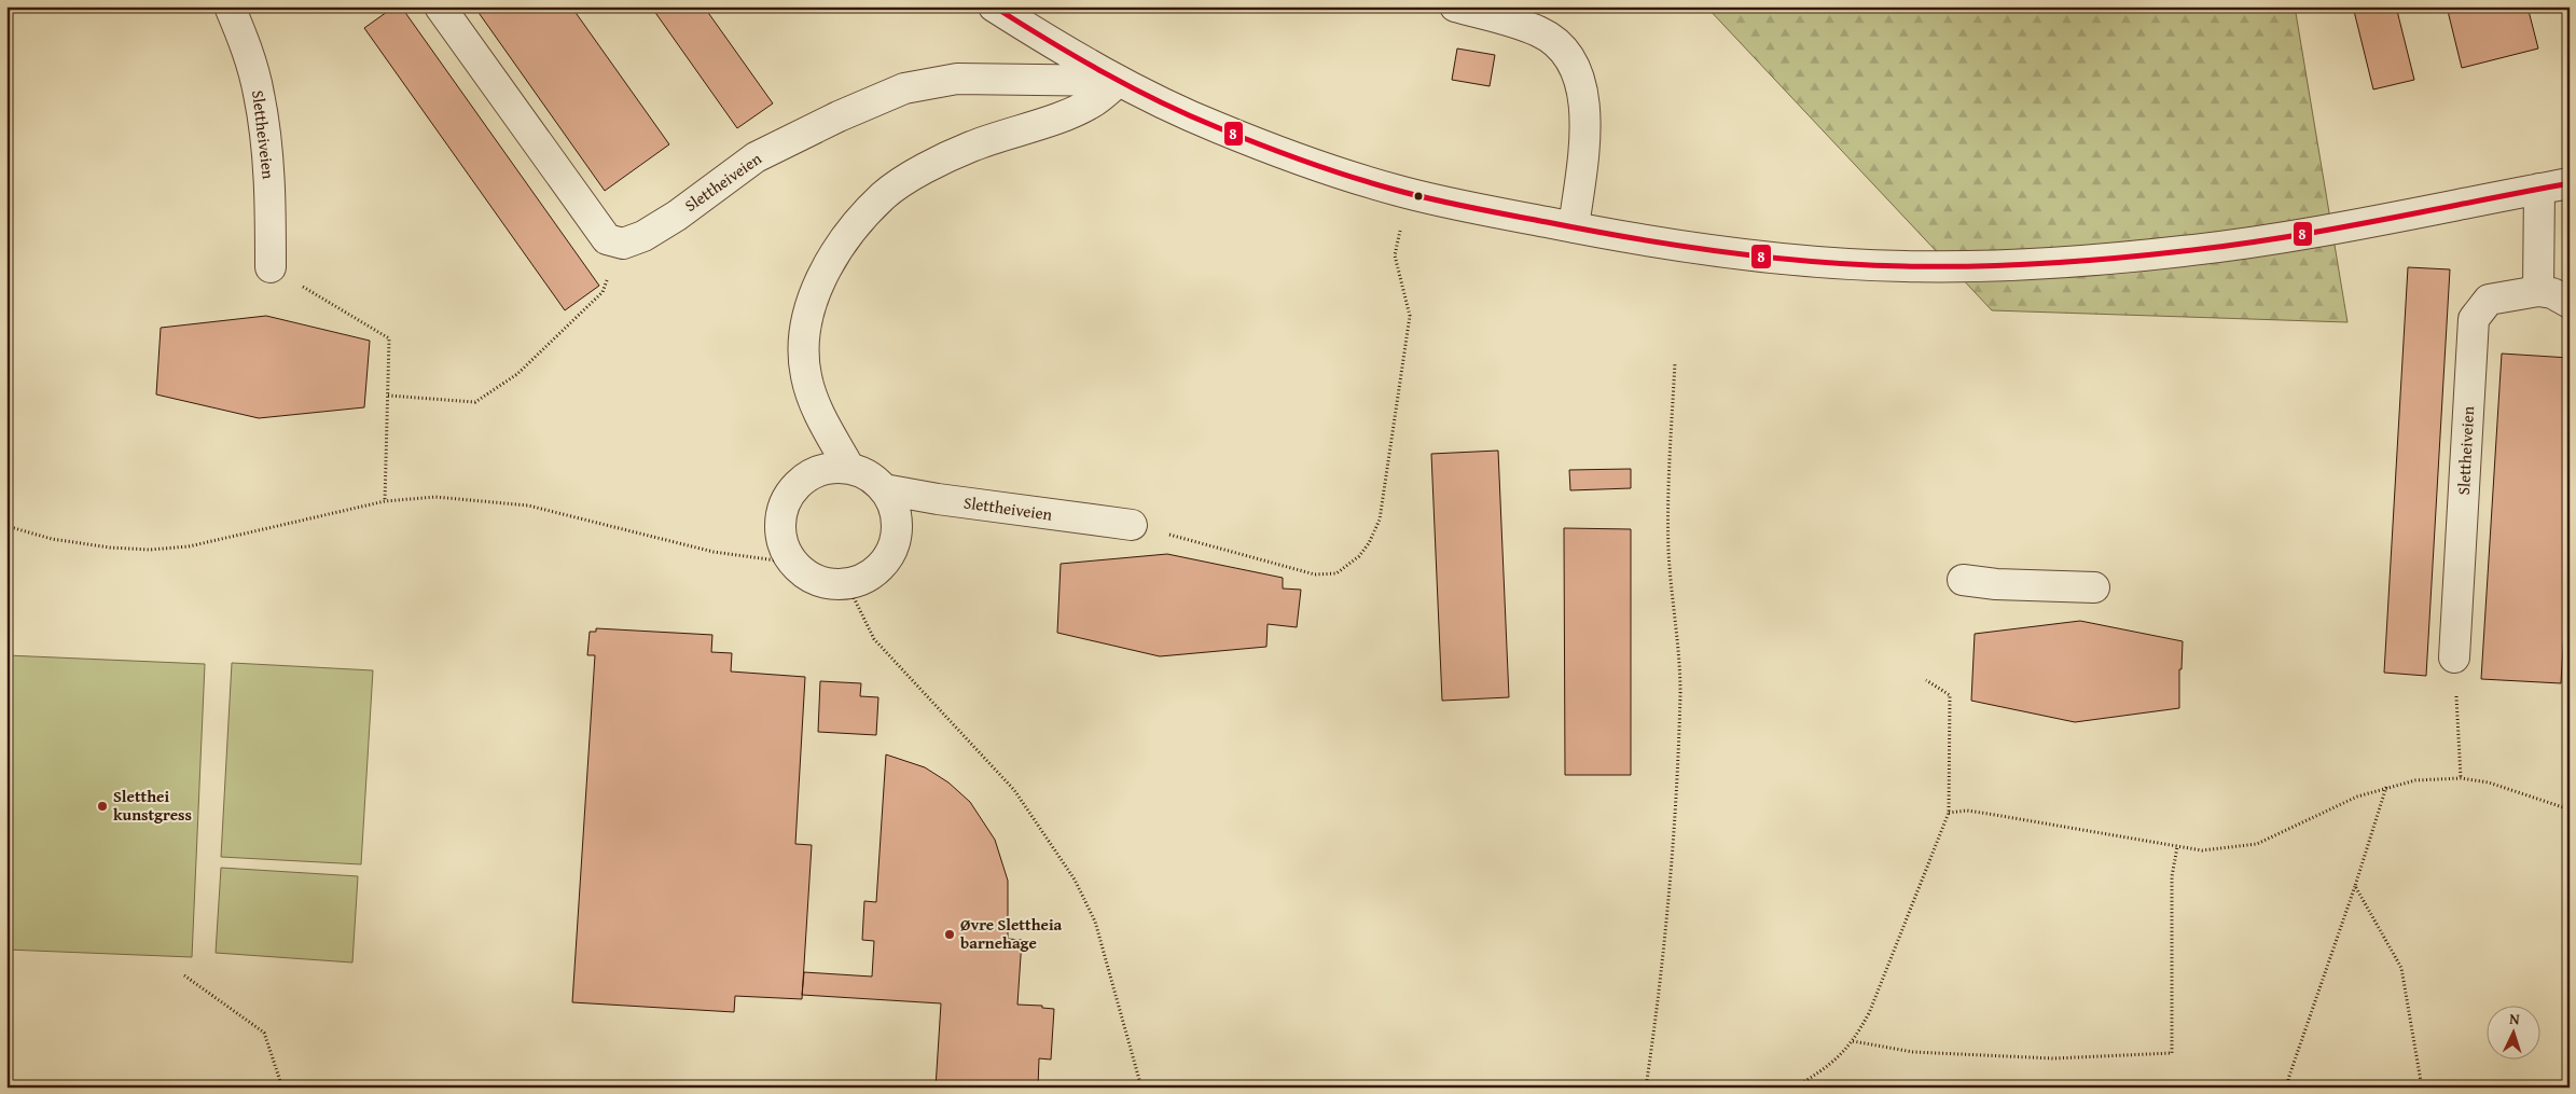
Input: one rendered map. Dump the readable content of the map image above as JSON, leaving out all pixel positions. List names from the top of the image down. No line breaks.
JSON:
{"streets":{"street":["Slettheiveien"]},"places":["Sletthei kunstgress","Øvre Slettheia barnehage"],"lines":["transit line 8"],"north":"top"}
